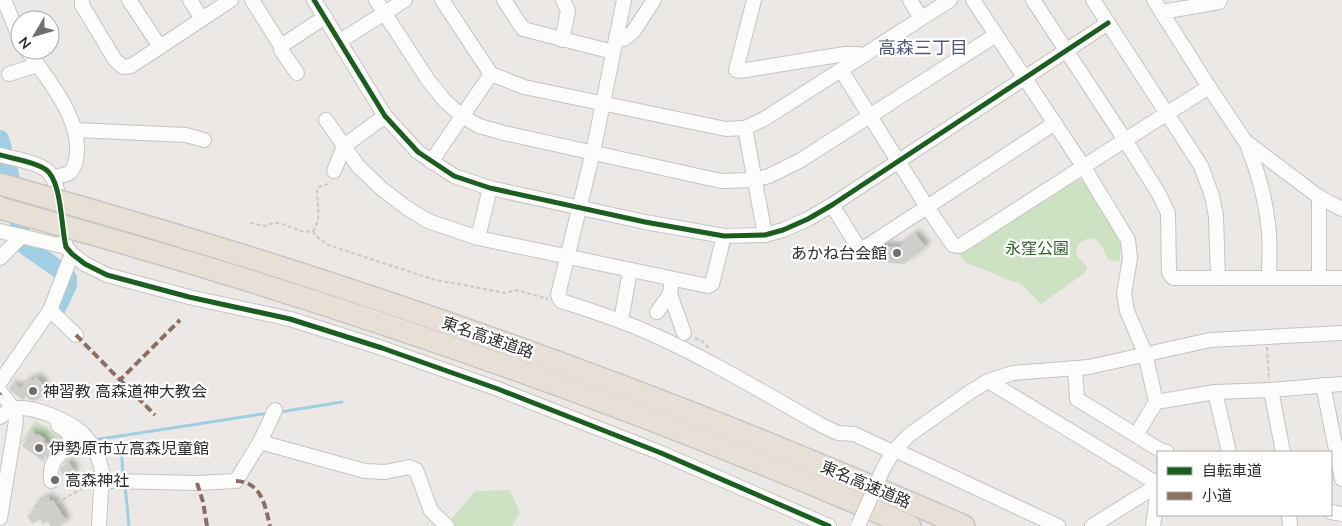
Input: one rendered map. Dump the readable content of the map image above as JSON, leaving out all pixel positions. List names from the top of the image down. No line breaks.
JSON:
{"streets":{"highway":["東名高速道路"]},"districts":["高森三丁目"],"parks":["永窪公園"],"places":["あかね台会館","神習教 高森道神大教会","伊勢原市立高森児童館","高森神社"],"legend":["自転車道","小道"],"north":"bottom left"}
